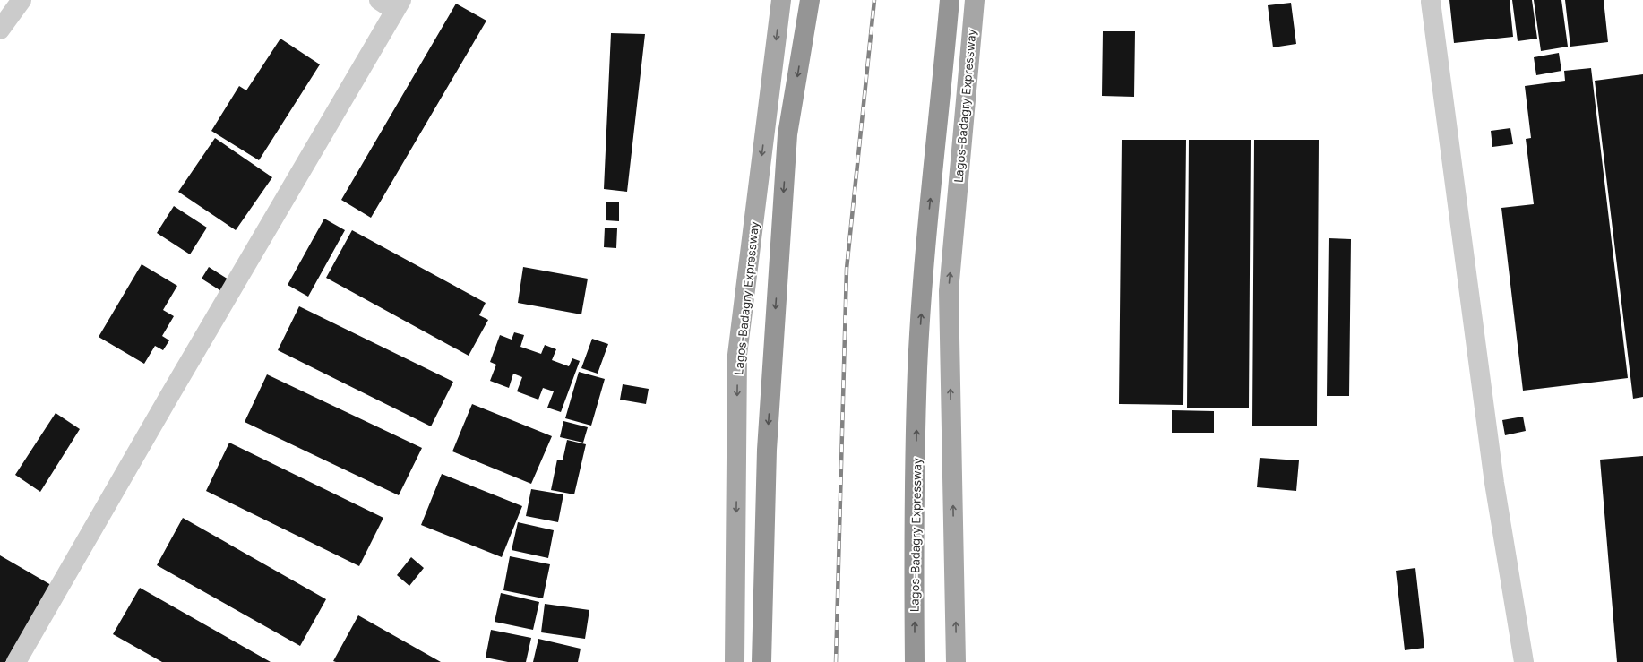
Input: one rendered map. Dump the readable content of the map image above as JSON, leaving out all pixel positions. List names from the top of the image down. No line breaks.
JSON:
{"streets":{"highway":["Lagos-Badagry Expressway"]}}
